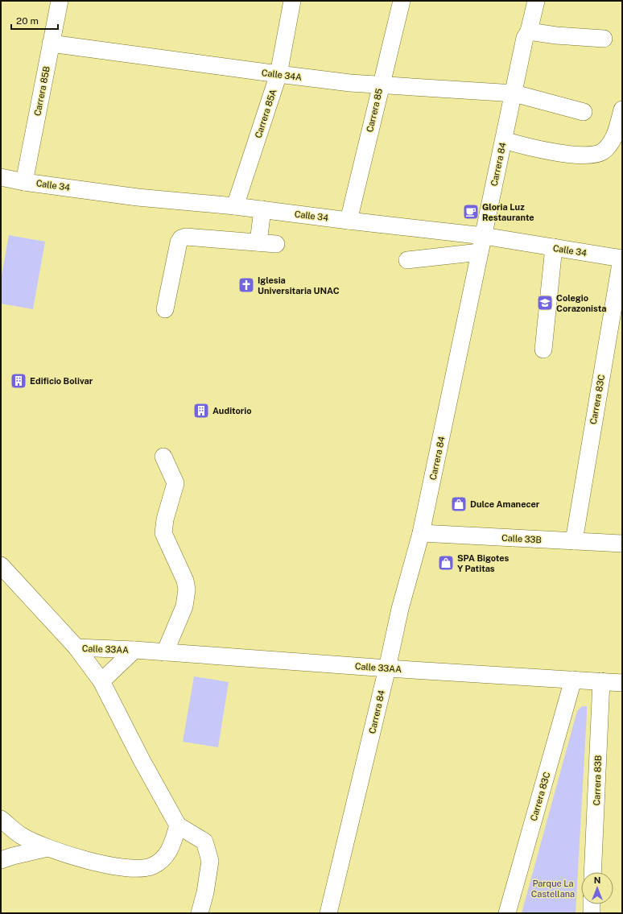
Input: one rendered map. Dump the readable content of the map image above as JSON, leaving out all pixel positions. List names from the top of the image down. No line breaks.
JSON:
{"streets":{"street":["Calle 34A","Carrera 85B","Carrera 85","Carrera 85A","Carrera 84","Calle 34","Carrera 83C","Calle 33B","Calle 33AA","Carrera 83B"]},"crossings":[["Calle 34A","Carrera 85B"],["Calle 34A","Carrera 85"],["Calle 34A","Carrera 85A"],["Calle 34A","Carrera 84"],["Carrera 85B","Calle 34"],["Carrera 85","Calle 34"],["Carrera 85A","Calle 34"],["Carrera 84","Calle 34"],["Carrera 84","Calle 33B"],["Carrera 84","Calle 33AA"],["Calle 34","Carrera 83C"],["Carrera 83C","Calle 33B"],["Carrera 83C","Calle 33AA"],["Calle 33AA","Carrera 83B"]],"parks":["Parque La Castellana"],"places":{"cafe":["Gloria Luz Restaurante"],"church":["Iglesia Universitaria UNAC"],"school or university":["Colegio Corazonista"],"building":["Edificio Bolivar","Auditorio"],"shop":["Dulce Amanecer","SPA Bigotes Y Patitas"]},"scale_bar":"20 m","north":"top"}
